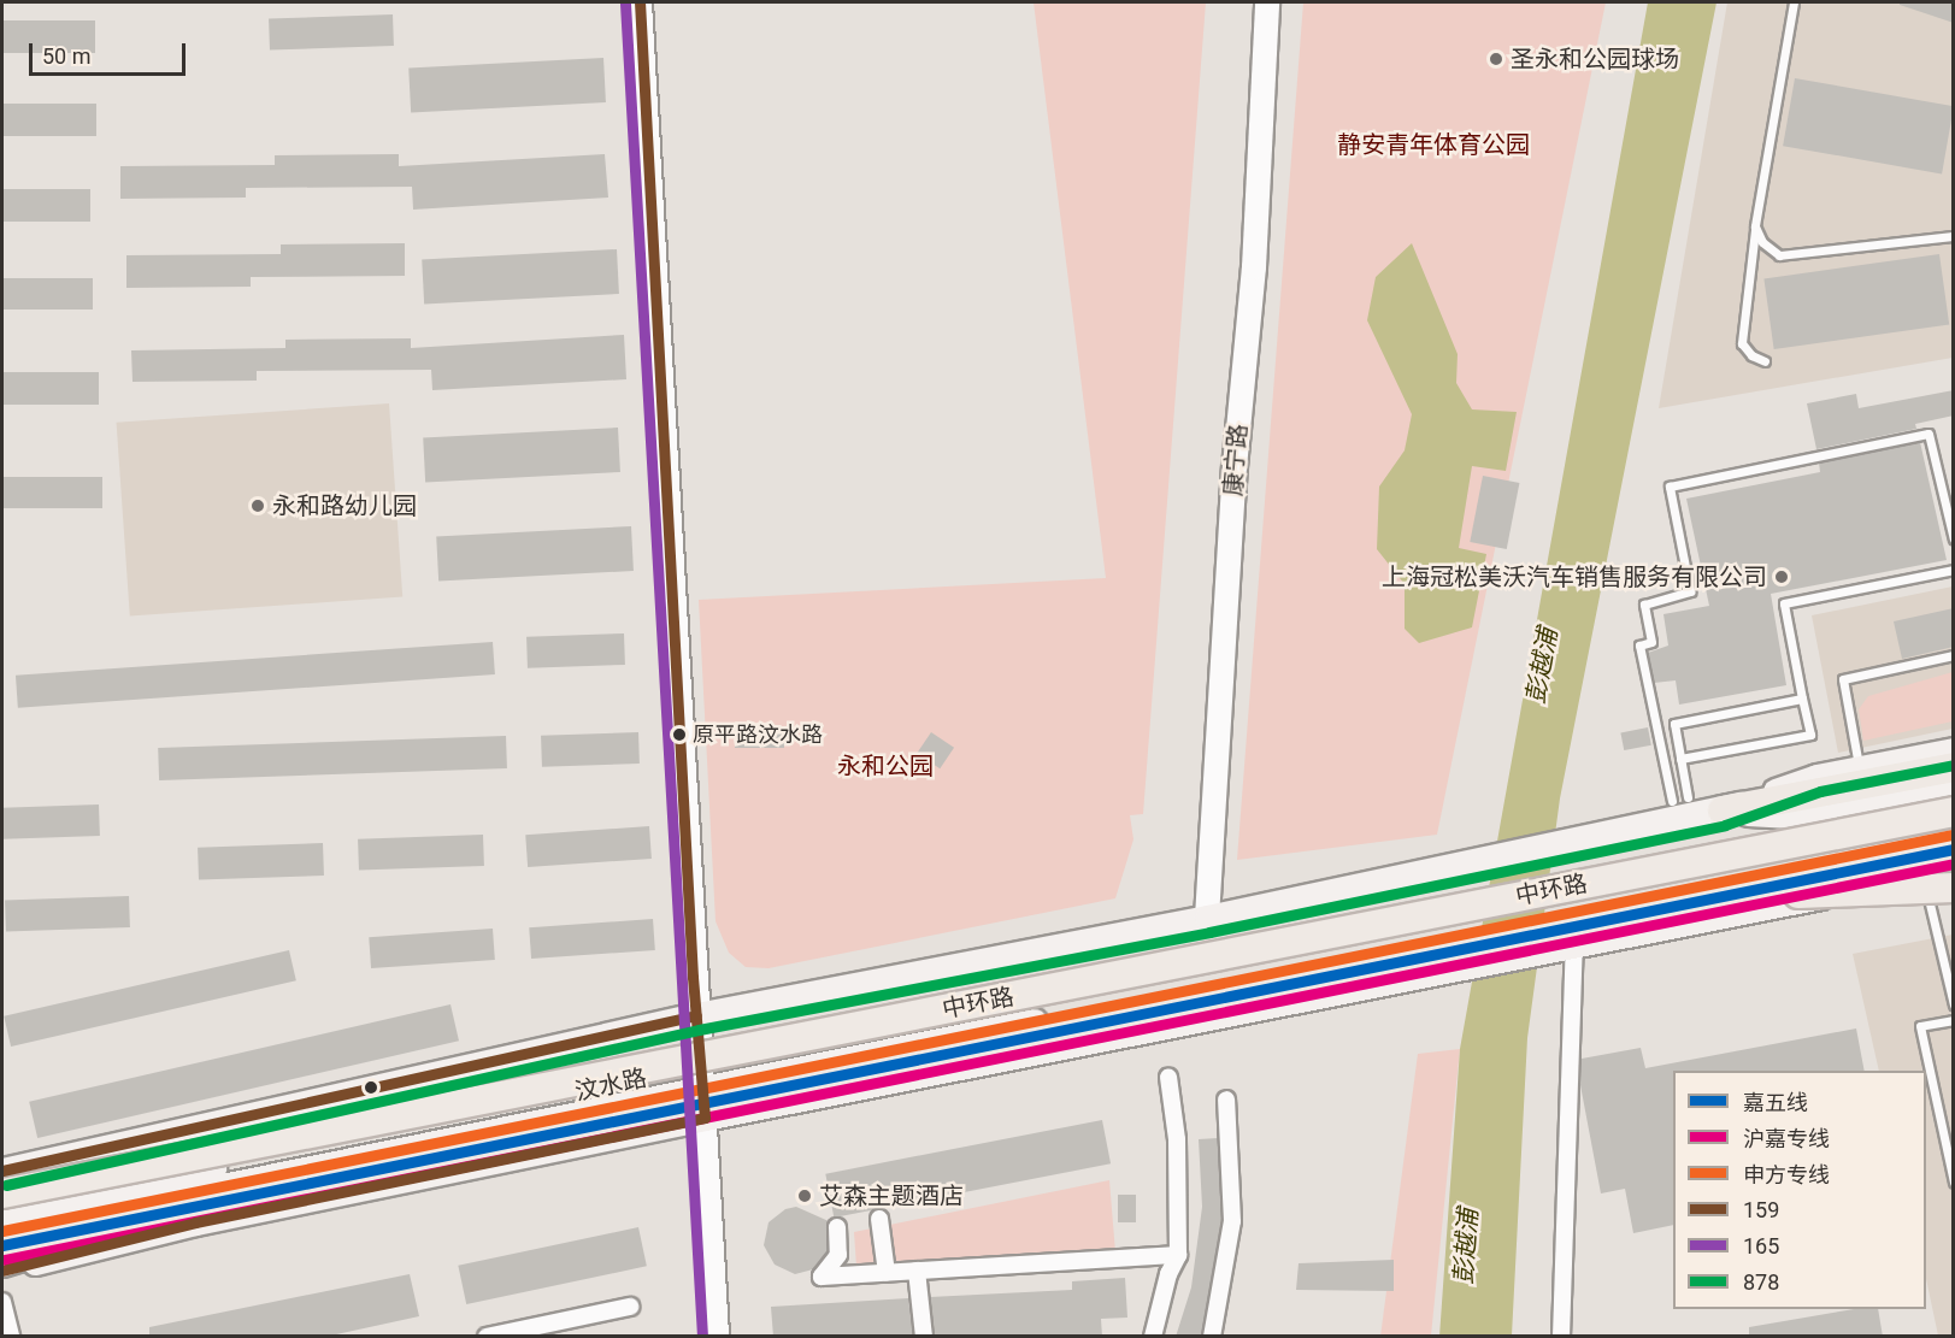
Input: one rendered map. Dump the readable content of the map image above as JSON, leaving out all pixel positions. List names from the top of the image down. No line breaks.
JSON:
{"streets":{"highway":["中环路"],"main road":["汶水路"],"street":["康宁路"]},"crossings":[["康宁路","汶水路"]],"water":["彭越浦"],"parks":["静安青年体育公园","永和公园"],"places":["圣永和公园球场","永和路幼儿园","上海冠松美沃汽车销售服务有限公司","原平路汶水路","艾森主题酒店"],"lines":["transit line 159","transit line 165","transit line 878","transit line 申方专线","transit line 嘉五线","transit line 沪嘉专线"],"legend":["嘉五线","沪嘉专线","申方专线","159","165","878"],"scale_bar":"50 m"}
